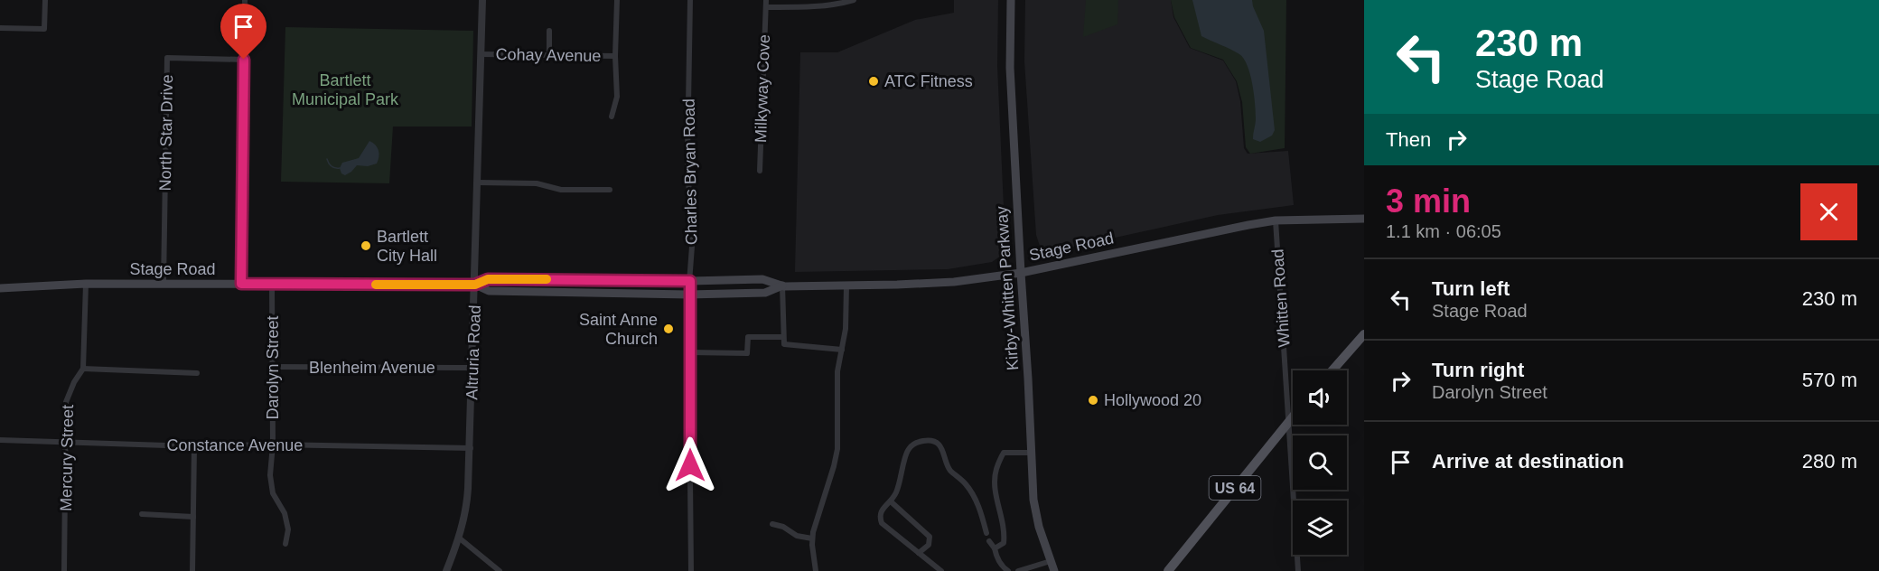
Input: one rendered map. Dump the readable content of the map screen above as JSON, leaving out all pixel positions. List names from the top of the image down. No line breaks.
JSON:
{"streets":{"main road":["Stage Road","Kirby-Whitten Parkway","US 64"],"street":["Cohay Avenue","Milkyway Cove","North Star Drive","Charles Bryan Road","Whitten Road","Altruria Road","Darolyn Street","Blenheim Avenue","Constance Avenue","Mercury Street"]},"crossings":[["Cohay Avenue","Altruria Road"],["North Star Drive","Stage Road"],["Charles Bryan Road","Stage Road"],["Stage Road","Kirby-Whitten Parkway"],["Stage Road","Whitten Road"],["Stage Road","Altruria Road"],["Stage Road","Darolyn Street"],["Stage Road","Mercury Street"],["Whitten Road","US 64"],["Altruria Road","Blenheim Avenue"],["Altruria Road","Constance Avenue"],["Darolyn Street","Blenheim Avenue"],["Darolyn Street","Constance Avenue"],["Constance Avenue","Mercury Street"]],"parks":["Bartlett Municipal Park"],"places":["ATC Fitness","Bartlett City Hall","Saint Anne Church","Hollywood 20"],"page":{"turn":["230 m","Stage Road"],"then":"Then","heading":["3 min","1.1 km · 06:05"],"list":[{"name":"Turn left","note":"Stage Road","value":"230 m"},{"name":"Turn right","note":"Darolyn Street","value":"570 m"},{"name":"Arrive at destination","value":"280 m"}]}}
